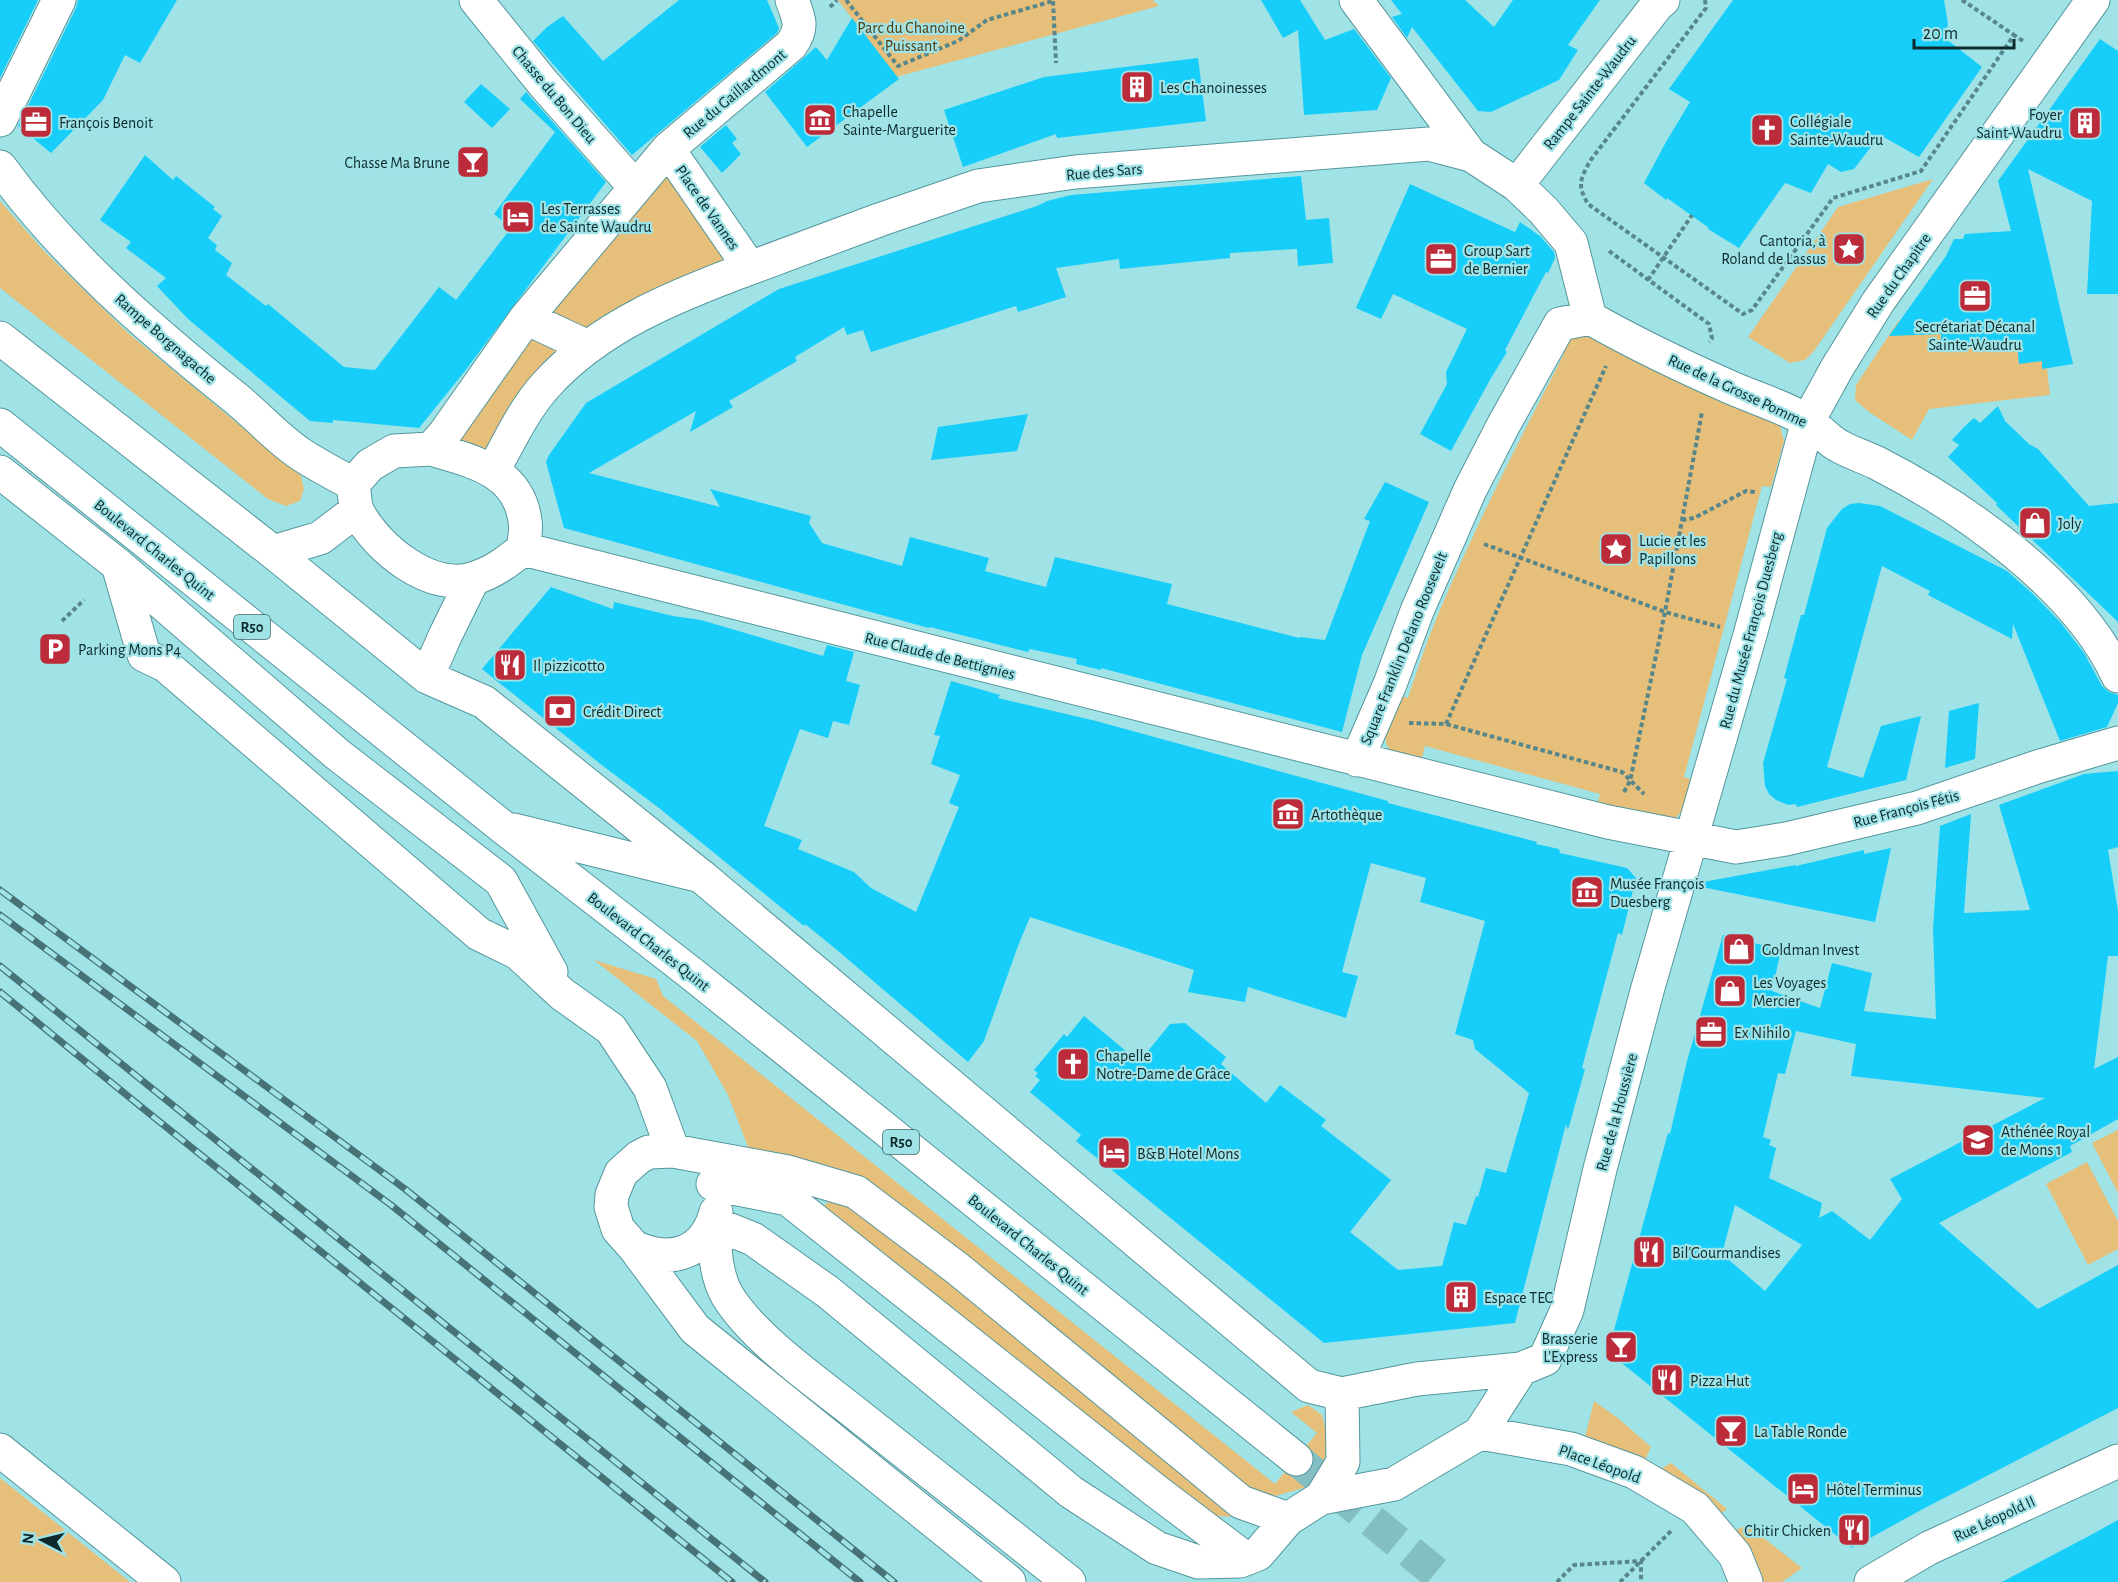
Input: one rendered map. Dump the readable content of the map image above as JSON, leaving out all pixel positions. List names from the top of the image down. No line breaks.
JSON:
{"streets":{"main road":["Rampe Sainte-Waudru","Rue du Gaillardmont","Chasse du Bon Dieu","Rue des Sars","Place de Vannes","Rue du Chapitre","Rampe Borgnagache","Rue de la Grosse Pomme","Boulevard Charles Quint","R50","Rue du Musée François Duesberg","Square Franklin Delano Roosevelt","Rue Claude de Bettignies","Rue François Fétis","Rue de la Houssière","Place Léopold","Rue Léopold II"]},"crossings":[["Rue du Gaillardmont","Place de Vannes"],["Chasse du Bon Dieu","Place de Vannes"],["Rue des Sars","Place de Vannes"],["Place de Vannes","Rampe Borgnagache"],["Place de Vannes","Rue Claude de Bettignies"],["Rue du Chapitre","Rue de la Grosse Pomme"],["Rue du Chapitre","Rue du Musée François Duesberg"],["Rampe Borgnagache","Rue Claude de Bettignies"],["Rue de la Grosse Pomme","Rue du Musée François Duesberg"],["Rue de la Grosse Pomme","Square Franklin Delano Roosevelt"],["Rue du Musée François Duesberg","Square Franklin Delano Roosevelt"],["Rue du Musée François Duesberg","Rue François Fétis"],["Rue du Musée François Duesberg","Rue de la Houssière"],["Square Franklin Delano Roosevelt","Rue Claude de Bettignies"],["Square Franklin Delano Roosevelt","Rue François Fétis"],["Square Franklin Delano Roosevelt","Rue de la Houssière"],["Rue François Fétis","Rue de la Houssière"]],"parks":["Parc du Chanoine Puissant"],"places":{"building":["Les Chanoinesses","Foyer Saint-Waudru","Espace TEC"],"museum":["Chapelle Sainte-Marguerite","Artothèque","Musée François Duesberg"],"office":["François Benoit","Group Sart de Bernier","Secrétariat Décanal Sainte-Waudru","Ex Nihilo"],"church":["Collégiale Sainte-Waudru","Chapelle Notre-Dame de Grâce"],"bar":["Chasse Ma Brune","Brasserie L’Express","La Table Ronde"],"hotel":["Les Terrasses de Sainte Waudru","B&B Hotel Mons","Hôtel Terminus"],"place":["Cantoria, à Roland de Lassus","Lucie et les Papillons"],"shop":["Joly","Goldman Invest","Les Voyages Mercier"],"parking":["Parking Mons P4"],"restaurant":["Il pizzicotto","Bil'Gourmandises","Pizza Hut","Chitir Chicken"],"bank":["Crédit Direct"],"school or university":["Athénée Royal de Mons 1"]},"scale_bar":"20 m","north":"left"}
